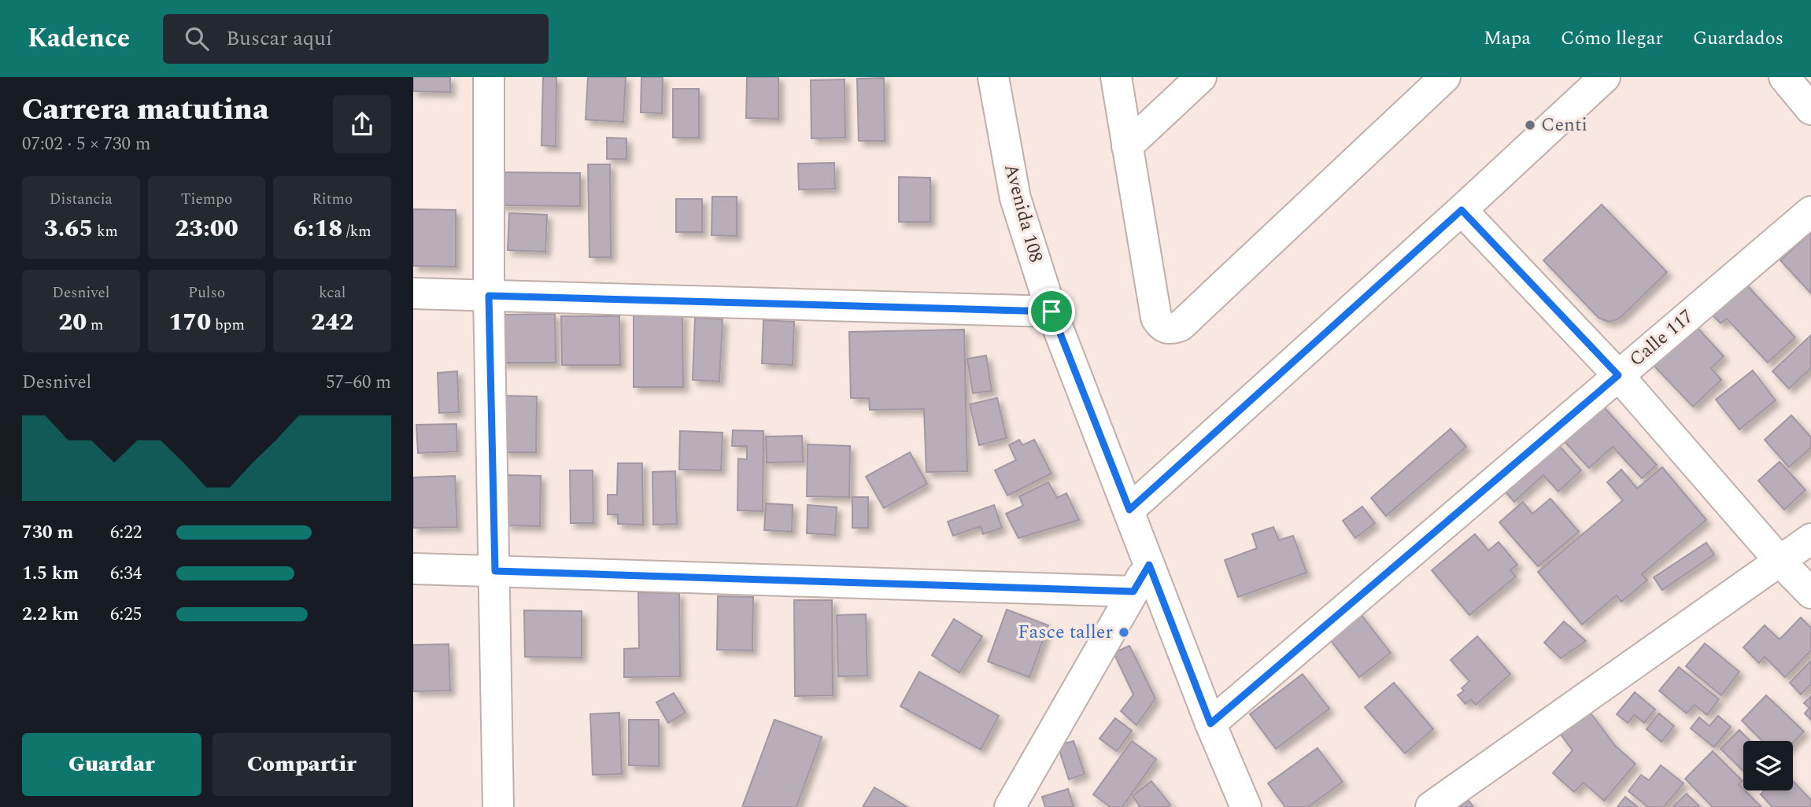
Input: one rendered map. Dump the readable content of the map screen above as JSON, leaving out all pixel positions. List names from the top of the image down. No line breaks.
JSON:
{"streets":{"street":["Avenida 108","Calle 117"]},"crossings":[["Avenida 108","Calle 117"]],"places":["Centi","Fasce taller"],"page":{"header":"Kadence","search":"Buscar aquí","nav":["Mapa","Cómo llegar","Guardados"],"heading":["Carrera matutina","07:02 · 5 × 730 m"],"stats":[["Distancia","3.65 km"],["Tiempo","23:00"],["Ritmo","6:18 /km"],["Desnivel","20 m"],["Pulso","170 bpm"],["kcal","242"]],"chart":["Desnivel","57–60 m"],"list":[{"name":"730 m","note":"6:22"},{"name":"1.5 km","note":"6:34"},{"name":"2.2 km","note":"6:25"}],"buttons":["Guardar","Compartir"]}}
